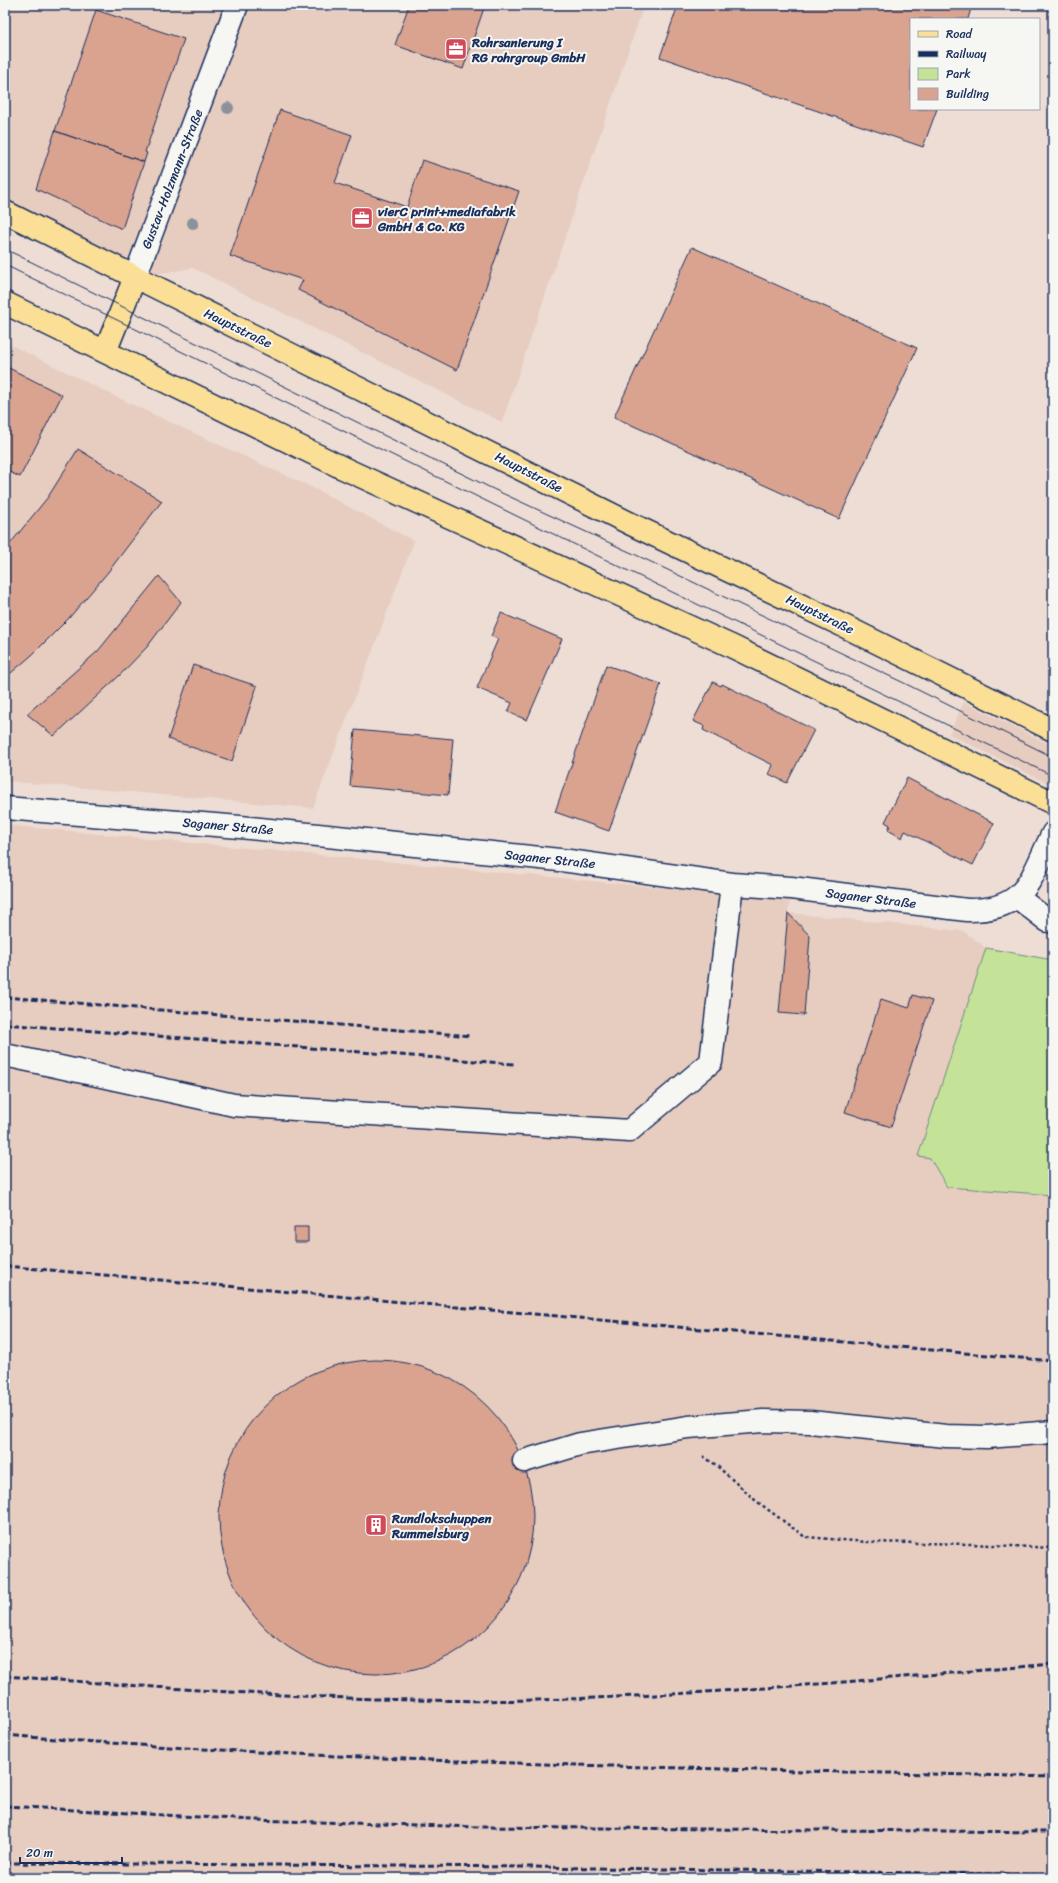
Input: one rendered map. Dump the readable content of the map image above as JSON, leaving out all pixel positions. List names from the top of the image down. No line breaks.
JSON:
{"streets":{"main road":["Gustav-Holzmann-Straße","Hauptstraße"],"street":["Saganer Straße"]},"crossings":[["Gustav-Holzmann-Straße","Hauptstraße"]],"places":{"office":["Rohrsanierung I RG rohrgroup GmbH","vierC print+mediafabrik GmbH & Co. KG"],"building":["Rundlokschuppen Rummelsburg"]},"legend":["Road","Railway","Park","Building"],"scale_bar":"20 m"}
